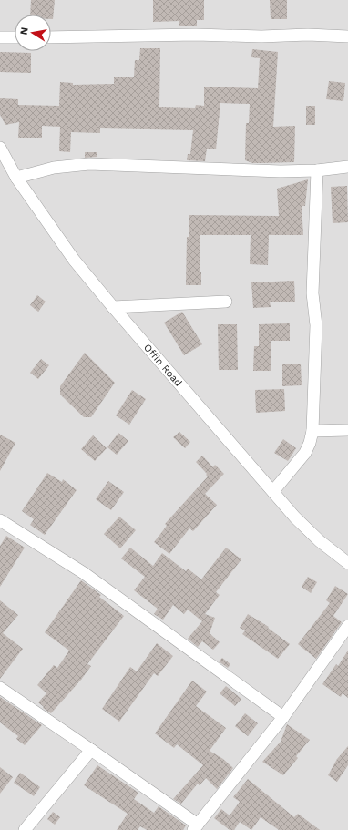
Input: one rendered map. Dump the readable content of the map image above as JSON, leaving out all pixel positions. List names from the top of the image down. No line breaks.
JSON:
{"streets":{"street":["Offin Road"]},"north":"left"}
